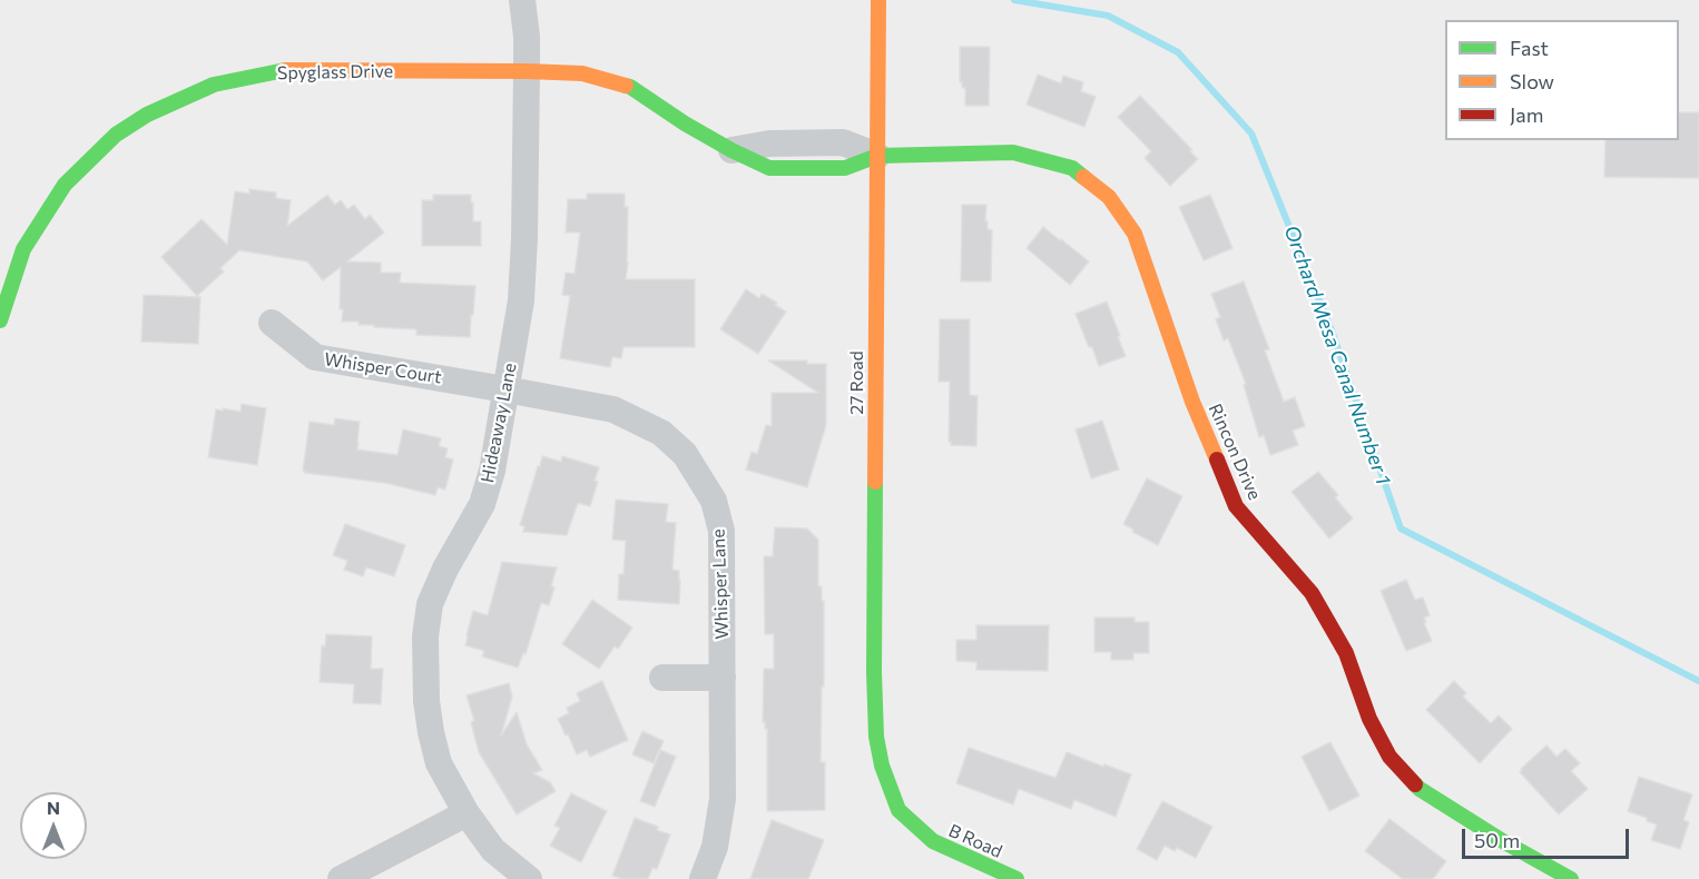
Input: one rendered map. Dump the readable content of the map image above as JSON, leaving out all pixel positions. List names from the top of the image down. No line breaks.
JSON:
{"streets":{"street":["Spyglass Drive","Whisper Court","27 Road","Hideaway Lane","Rincon Drive","Whisper Lane","B Road"]},"crossings":[["Spyglass Drive","27 Road"],["Spyglass Drive","Hideaway Lane"],["Spyglass Drive","Rincon Drive"],["Whisper Court","Hideaway Lane"],["Whisper Court","Whisper Lane"],["27 Road","Rincon Drive"],["27 Road","B Road"],["Hideaway Lane","Whisper Lane"]],"water":["Orchard Mesa Canal Number 1"],"legend":["Fast","Slow","Jam"],"scale_bar":"50 m","north":"top"}
